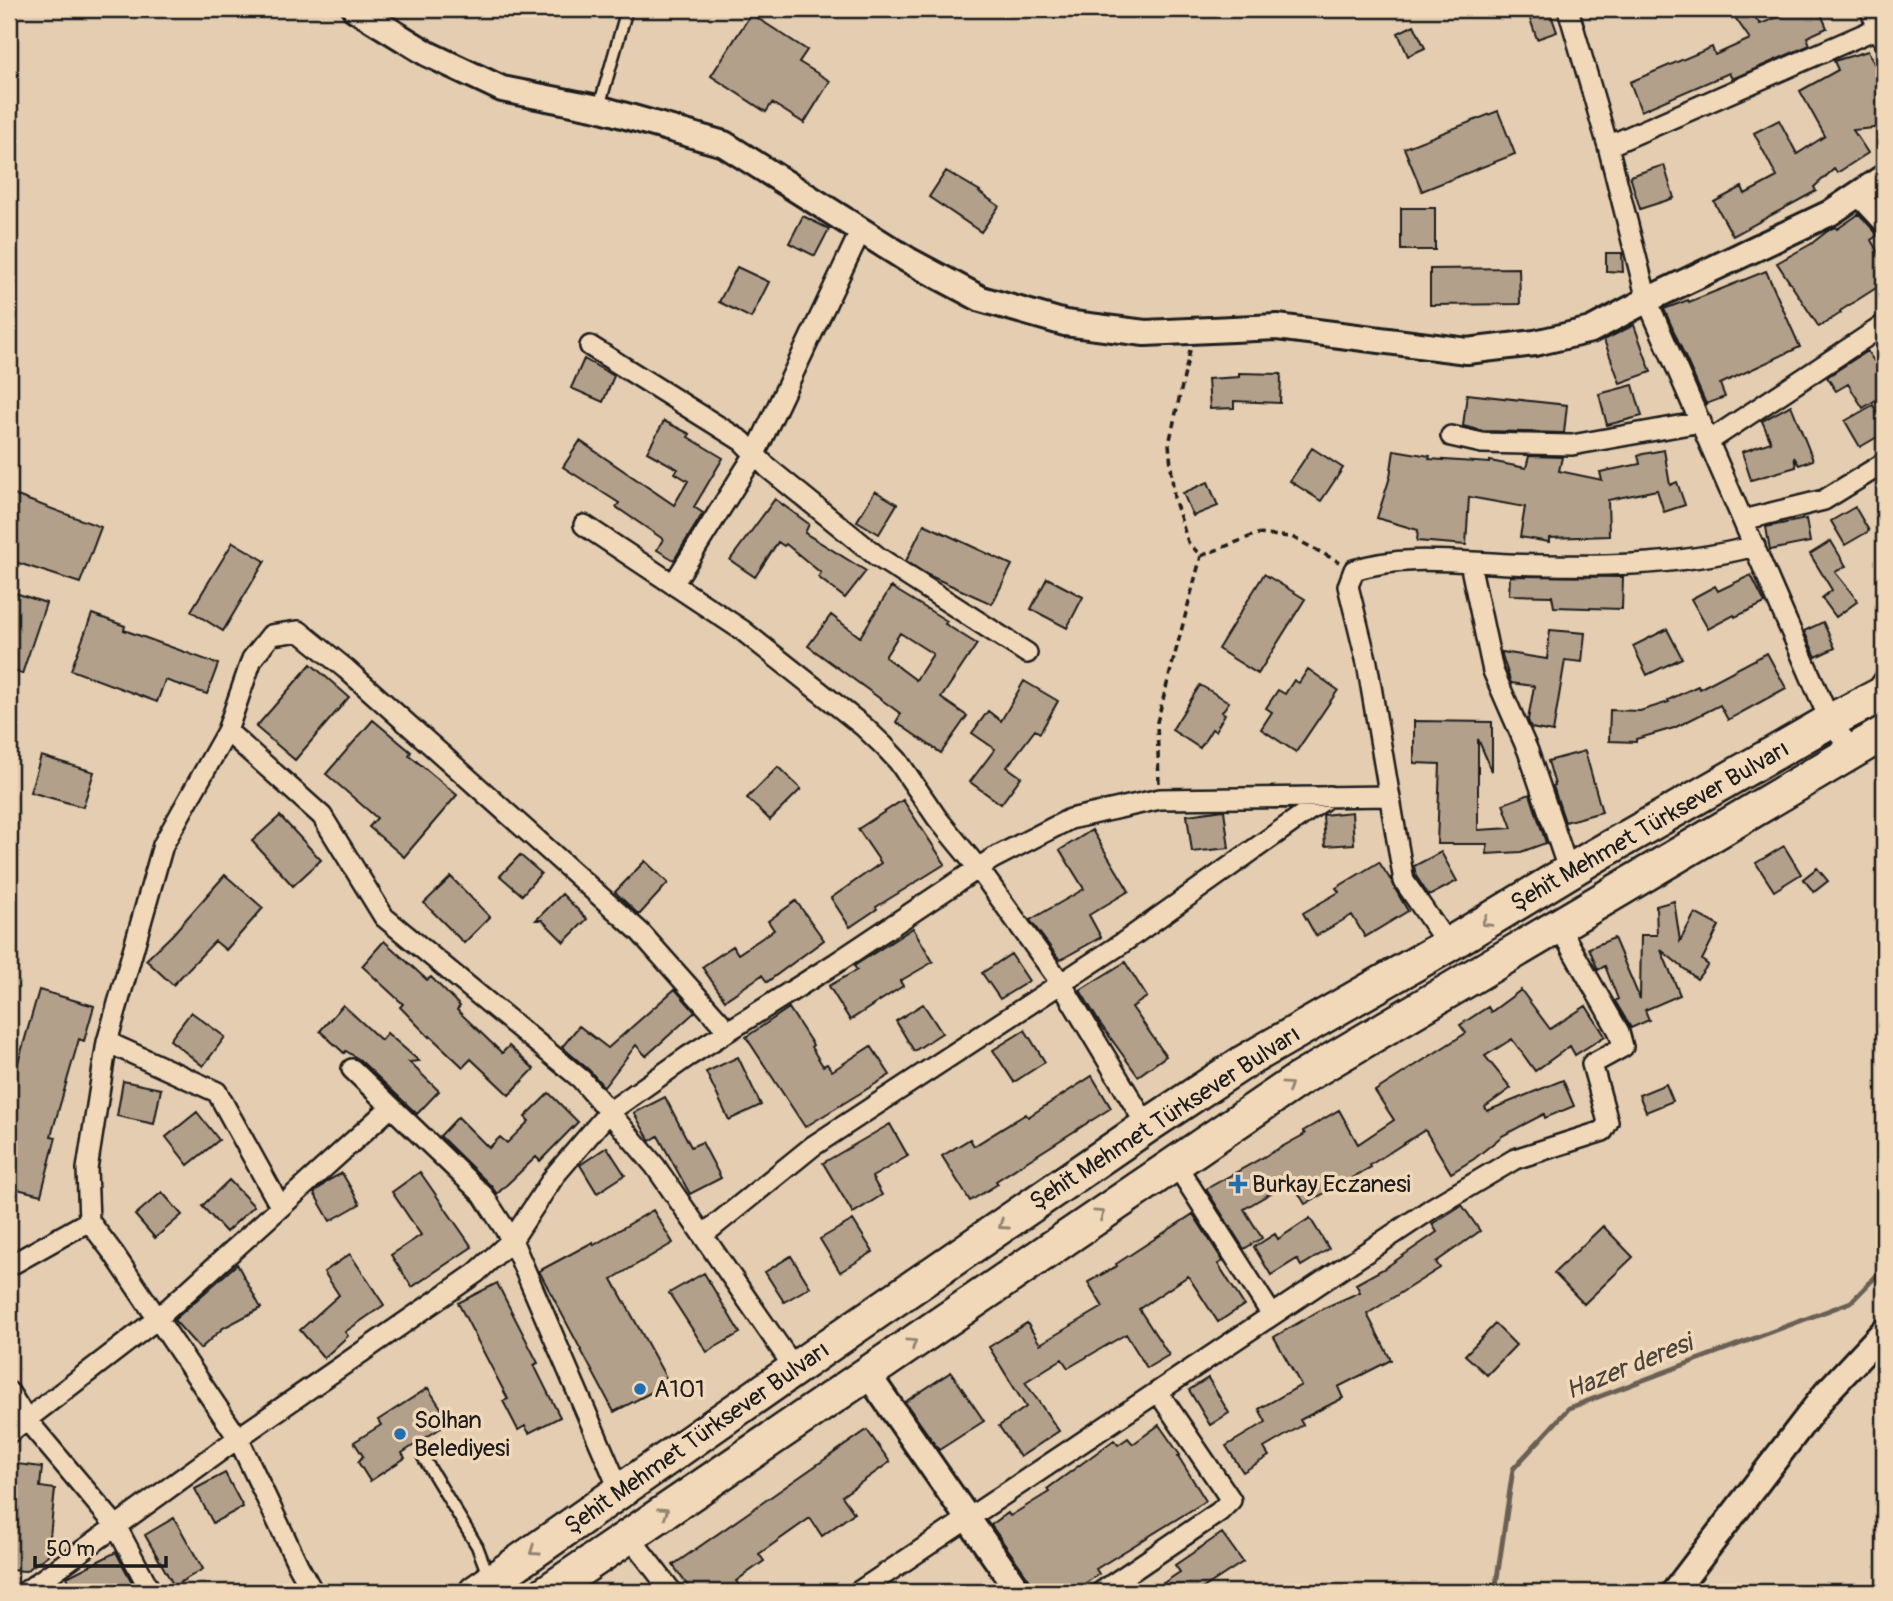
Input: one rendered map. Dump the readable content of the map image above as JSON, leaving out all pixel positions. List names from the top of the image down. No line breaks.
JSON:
{"streets":{"highway":["Şehit Mehmet Türksever Bulvarı"]},"water":["Hazer deresi"],"places":{"health":["Burkay Eczanesi"],"other":["A101","Solhan Belediyesi"]},"scale_bar":"50 m"}
